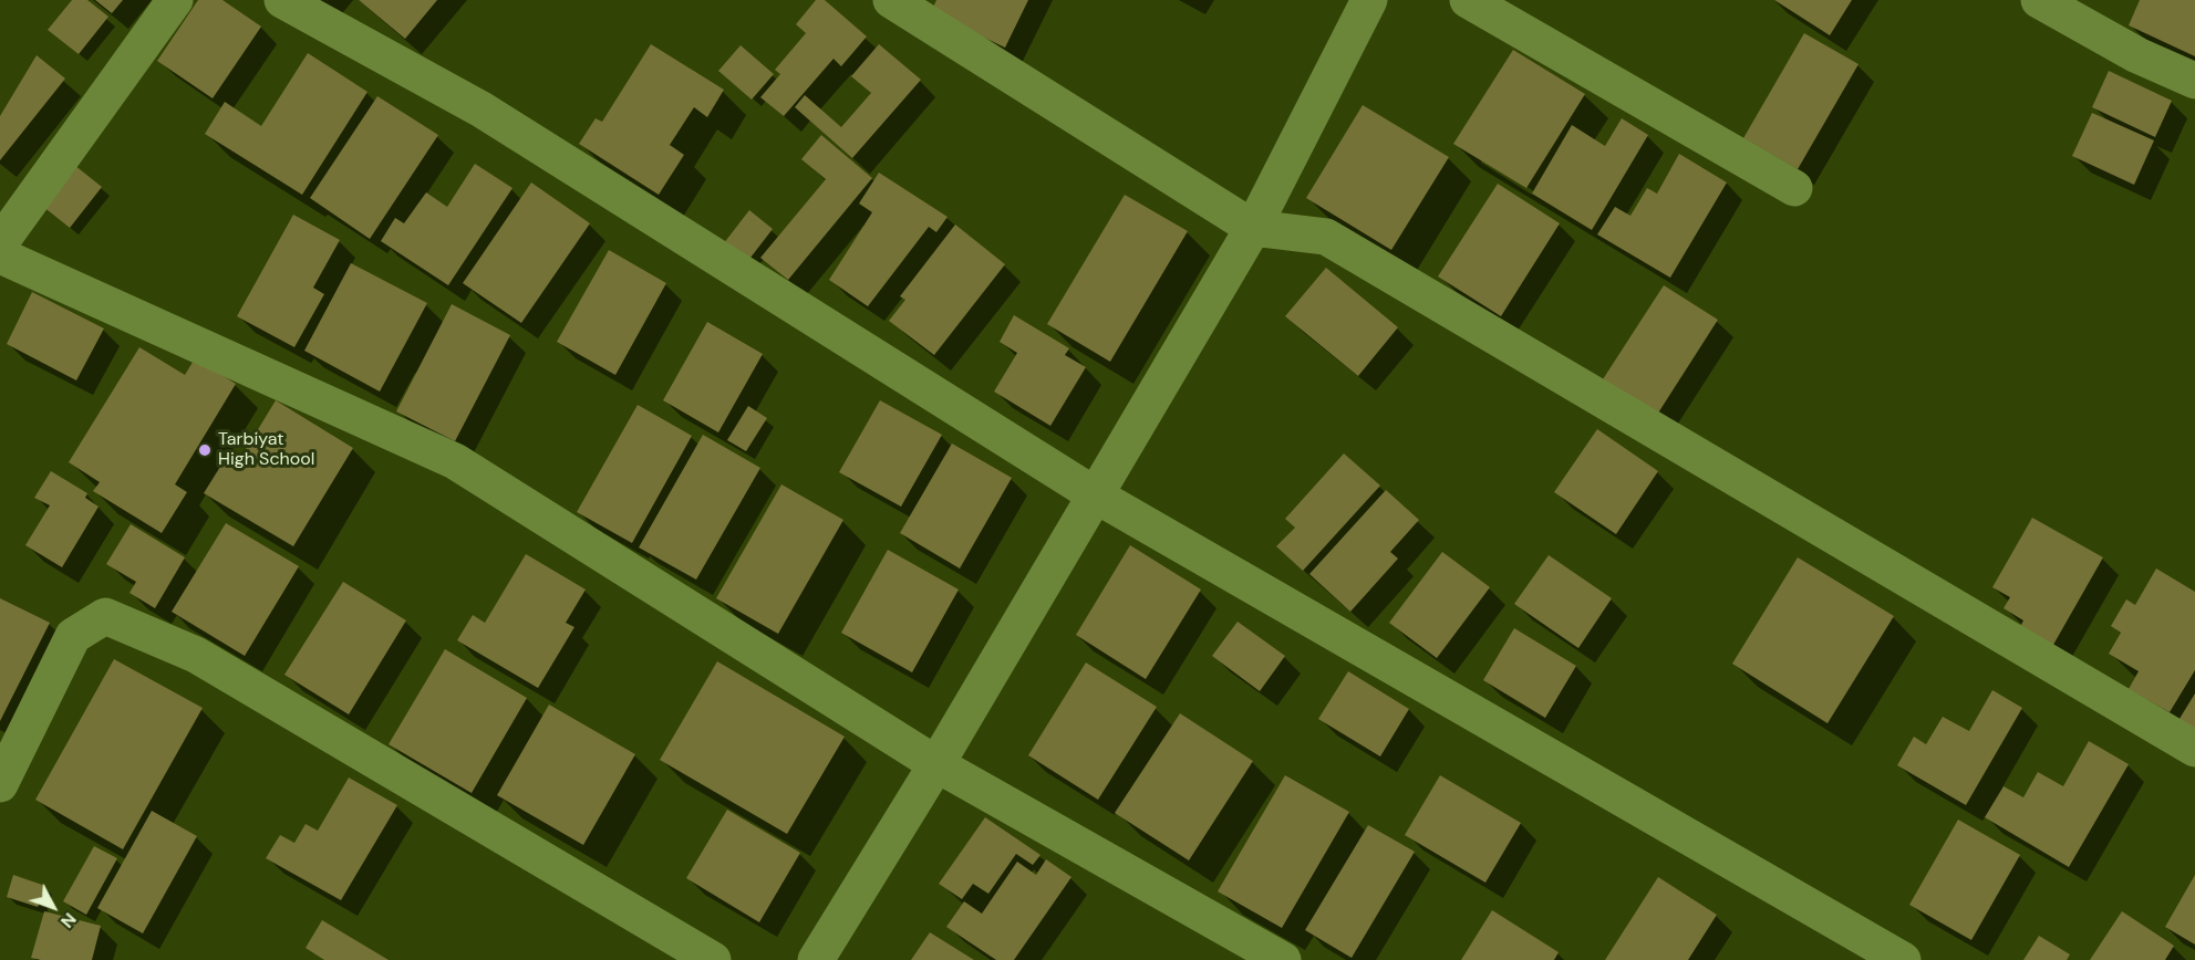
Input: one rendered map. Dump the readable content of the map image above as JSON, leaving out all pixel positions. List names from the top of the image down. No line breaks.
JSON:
{"places":["Tarbiyat High School"],"north":"bottom right"}
